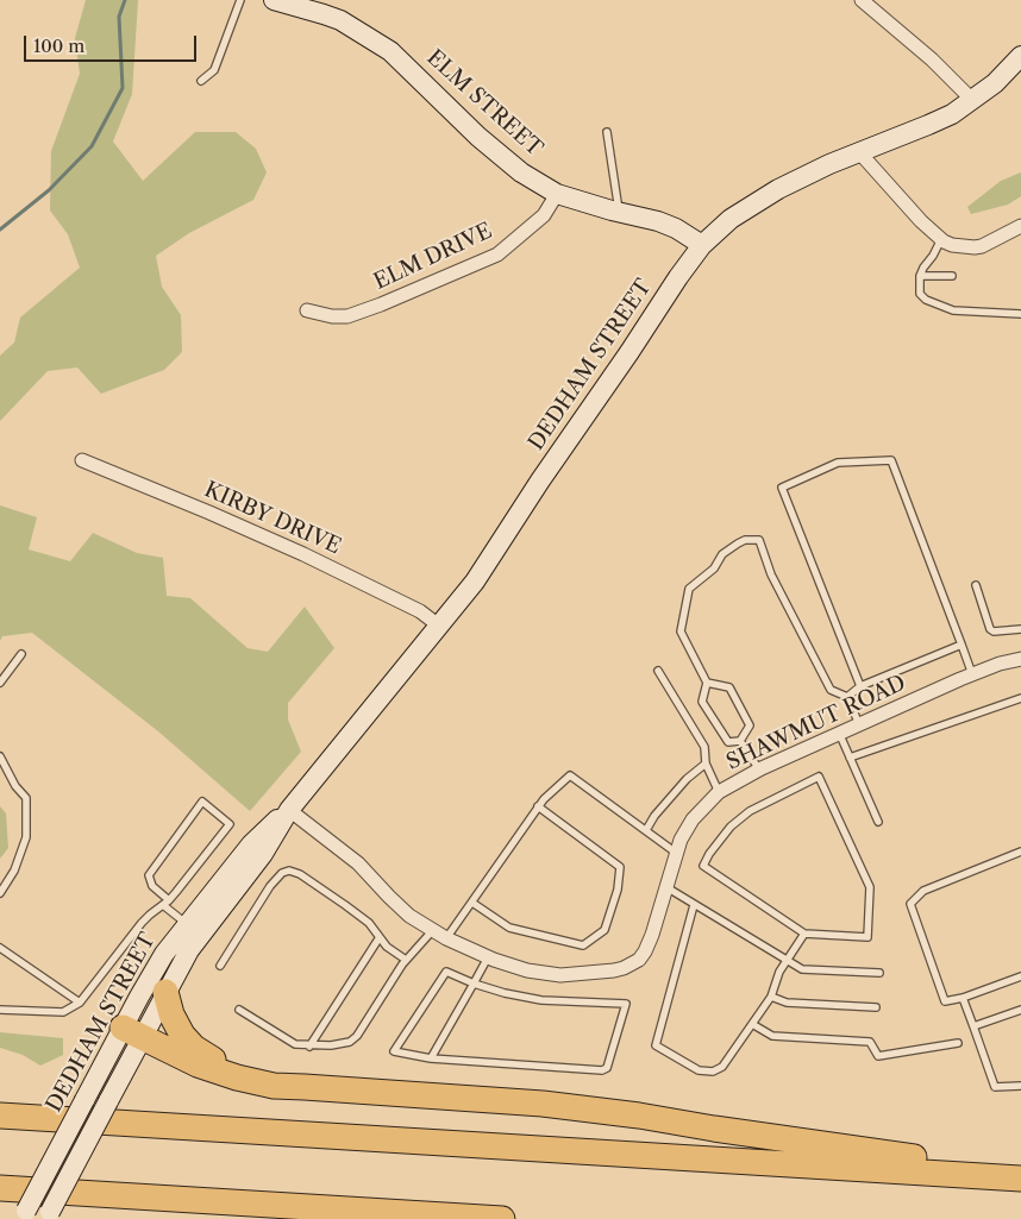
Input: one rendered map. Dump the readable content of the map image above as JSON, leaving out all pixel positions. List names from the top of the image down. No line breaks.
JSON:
{"streets":{"main road":["ELM STREET","DEDHAM STREET"],"street":["ELM DRIVE","KIRBY DRIVE","SHAWMUT ROAD"]},"crossings":[["ELM STREET","ELM DRIVE"],["ELM STREET","DEDHAM STREET"],["DEDHAM STREET","KIRBY DRIVE"],["DEDHAM STREET","SHAWMUT ROAD"]],"scale_bar":"100 m"}
